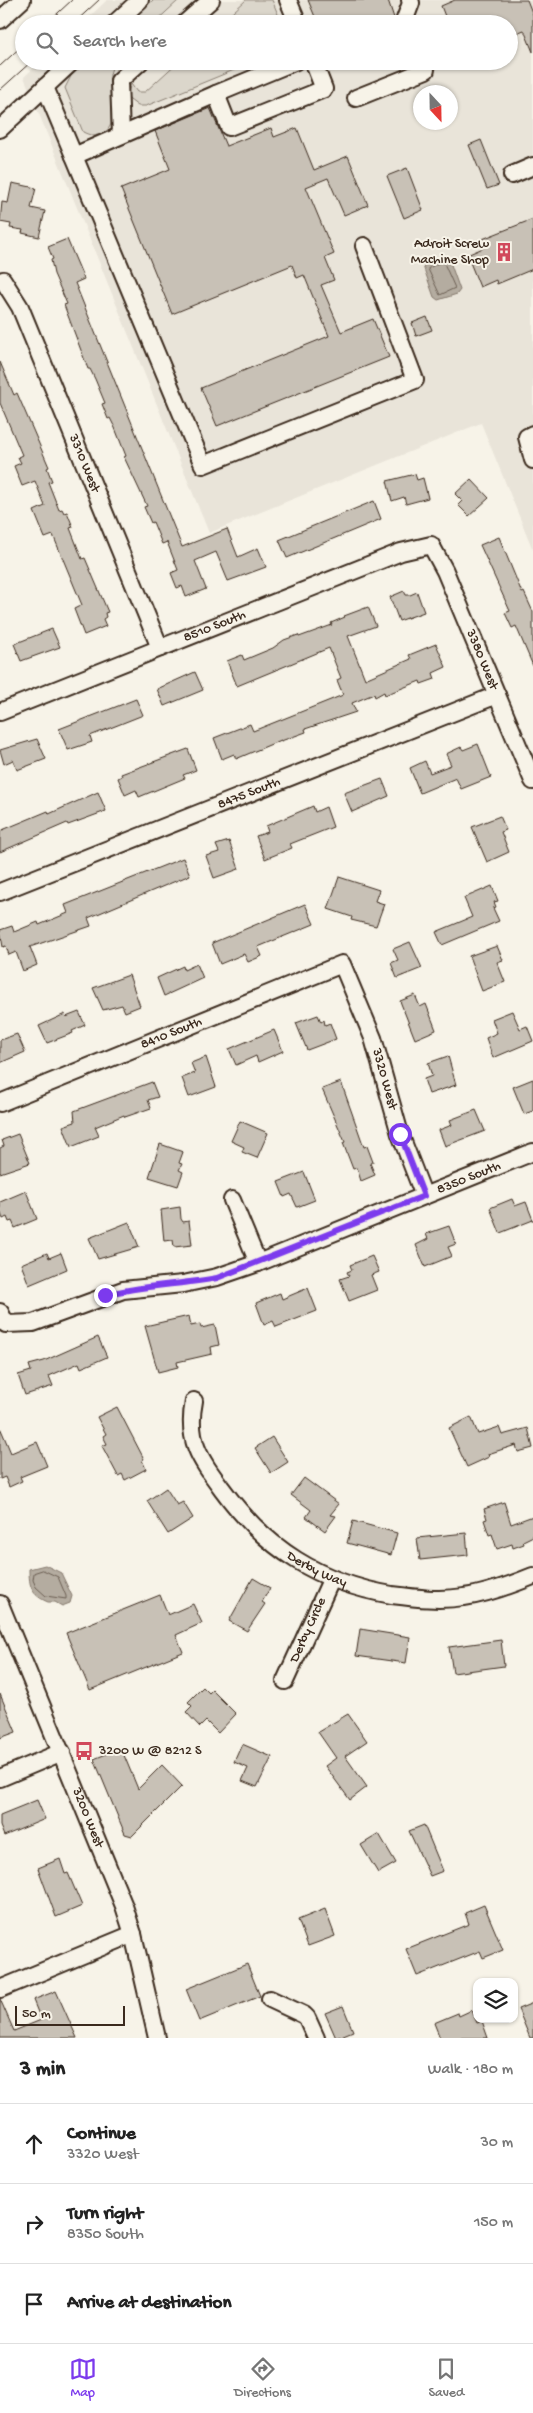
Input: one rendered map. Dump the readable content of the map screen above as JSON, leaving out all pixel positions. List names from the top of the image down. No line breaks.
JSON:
{"streets":{"street":["3310 West","8510 South","3380 West","8475 South","8410 South","3320 West","8350 South","Derby Way","Derby Circle","3200 West"]},"crossings":[["3310 West","8510 South"],["8510 South","3380 West"],["3380 West","8475 South"],["8410 South","3320 West"],["3320 West","8350 South"],["Derby Way","Derby Circle"]],"places":{"building":["Adroit Screw Machine Shop"],"bus stop":["3200 W @ 8212 S"]},"scale_bar":"50 m","north":"bottom","page":{"search":"Search here","scale":"50 m","heading":["3 min","Walk · 180 m"],"list":[["Continue","3320 West","30 m"],["Turn right","8350 South","150 m"],"Arrive at destination"],"nav":["Map","Directions","Saved"]}}
